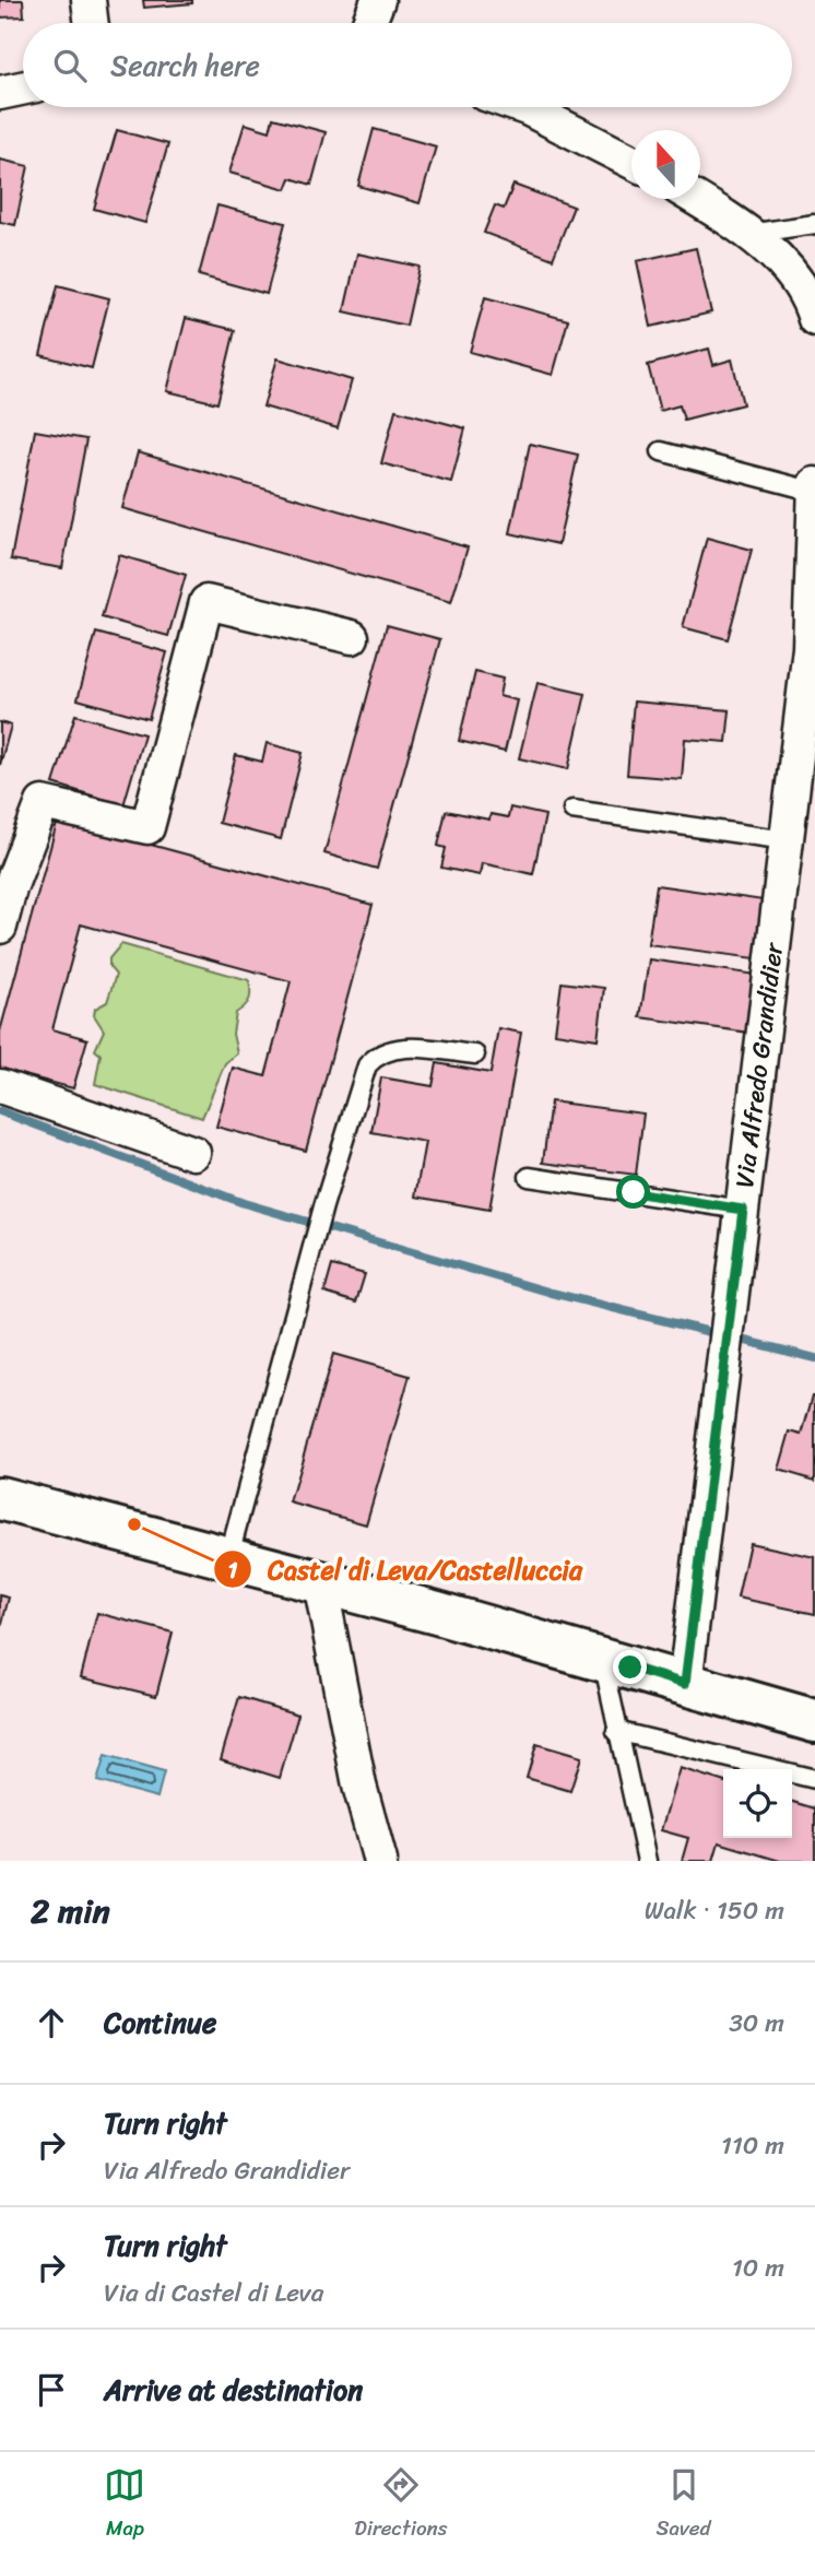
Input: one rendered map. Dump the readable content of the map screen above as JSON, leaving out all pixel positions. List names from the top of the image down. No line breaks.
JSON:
{"streets":{"street":["Via Alfredo Grandidier"]},"places":["Castel di Leva/Castelluccia"],"north":"top","page":{"search":"Search here","heading":["2 min","Walk · 150 m"],"list":[["Continue","30 m"],["Turn right","Via Alfredo Grandidier","110 m"],["Turn right","Via di Castel di Leva","10 m"],"Arrive at destination"],"nav":["Map","Directions","Saved"]}}
